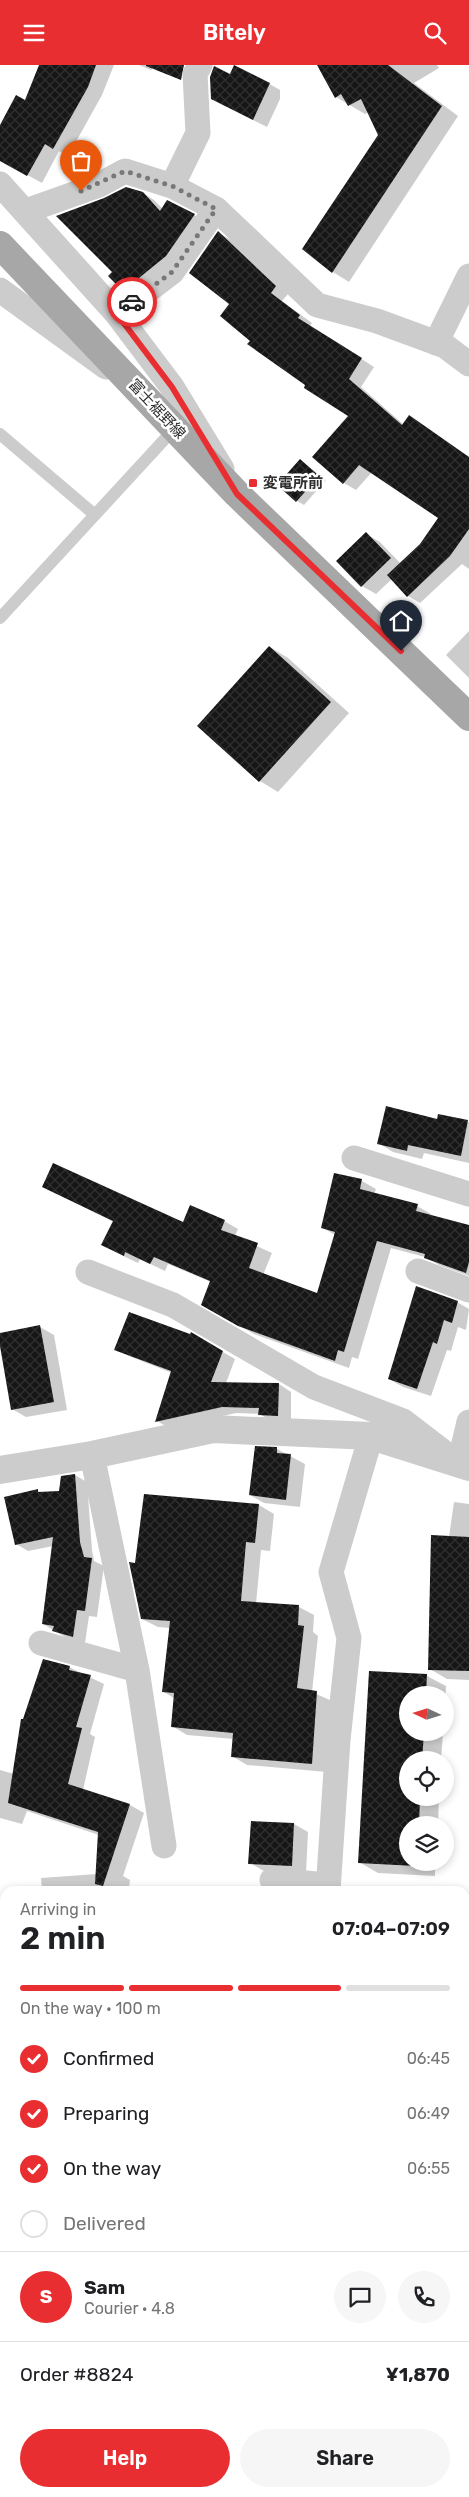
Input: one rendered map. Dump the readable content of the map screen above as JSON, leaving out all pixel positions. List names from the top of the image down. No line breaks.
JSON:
{"streets":{"main road":["富士裾野線"]},"places":{"transit":["変電所前"]},"north":"left","page":{"header":"Bitely","heading":["2 min","Arriving in","07:04–07:09"],"panel":["Sam","Courier · 4.8","Order #8824","¥1,870"],"bar":"On the way · 100 m","list":[["Confirmed","06:45"],["Preparing","06:49"],["On the way","06:55"],"Delivered"],"round":"S","buttons":["Help","Share"]}}
